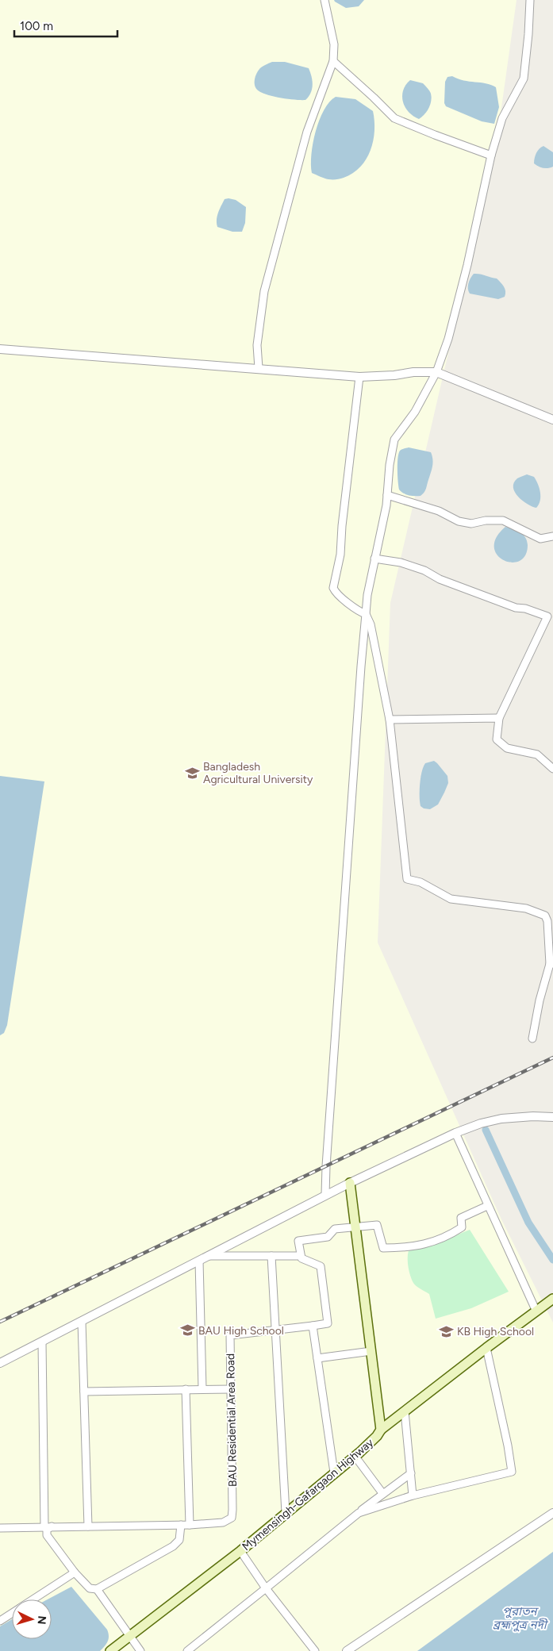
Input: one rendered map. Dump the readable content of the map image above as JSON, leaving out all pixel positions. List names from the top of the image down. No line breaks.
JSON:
{"streets":{"main road":["Mymensingh-Gafargaon Highway"],"street":["BAU Residential Area Road"]},"water":["পুরাতন ব্রহ্মপুত্র নদী"],"places":{"school or university":["Bangladesh Agricultural University","BAU High School","KB High School"]},"scale_bar":"100 m","north":"right"}
